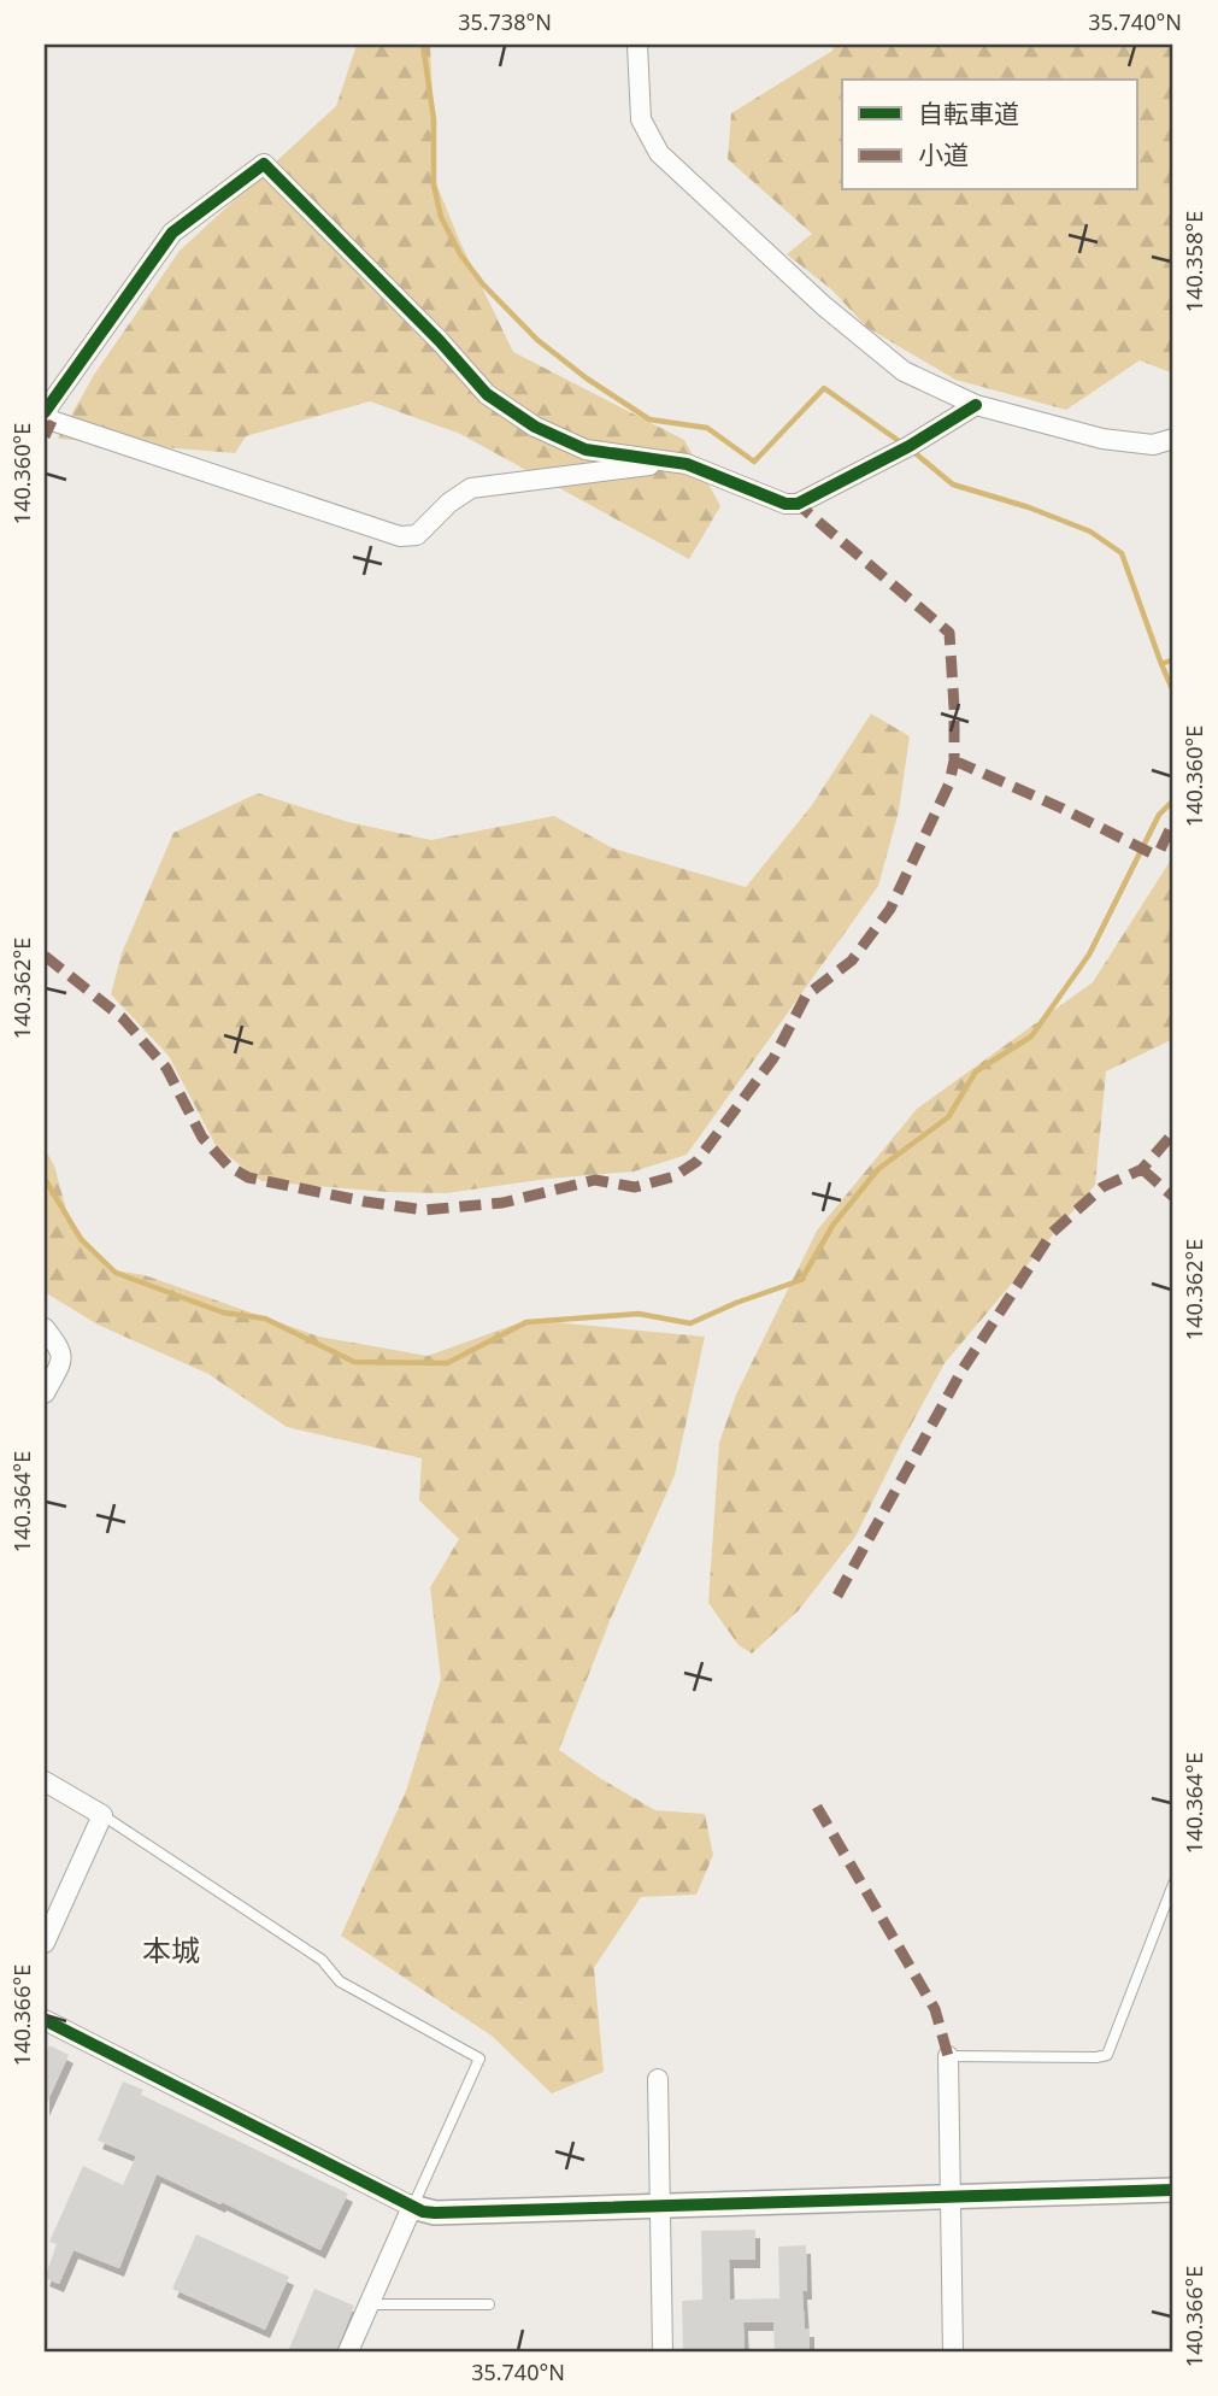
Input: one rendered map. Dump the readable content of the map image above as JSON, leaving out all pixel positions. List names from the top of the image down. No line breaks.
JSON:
{"districts":["本城"],"legend":["自転車道","小道"],"coordinates":["35.738°N","35.740°N","140.358°E","140.360°E","140.362°E","140.364°E","140.366°E"]}
